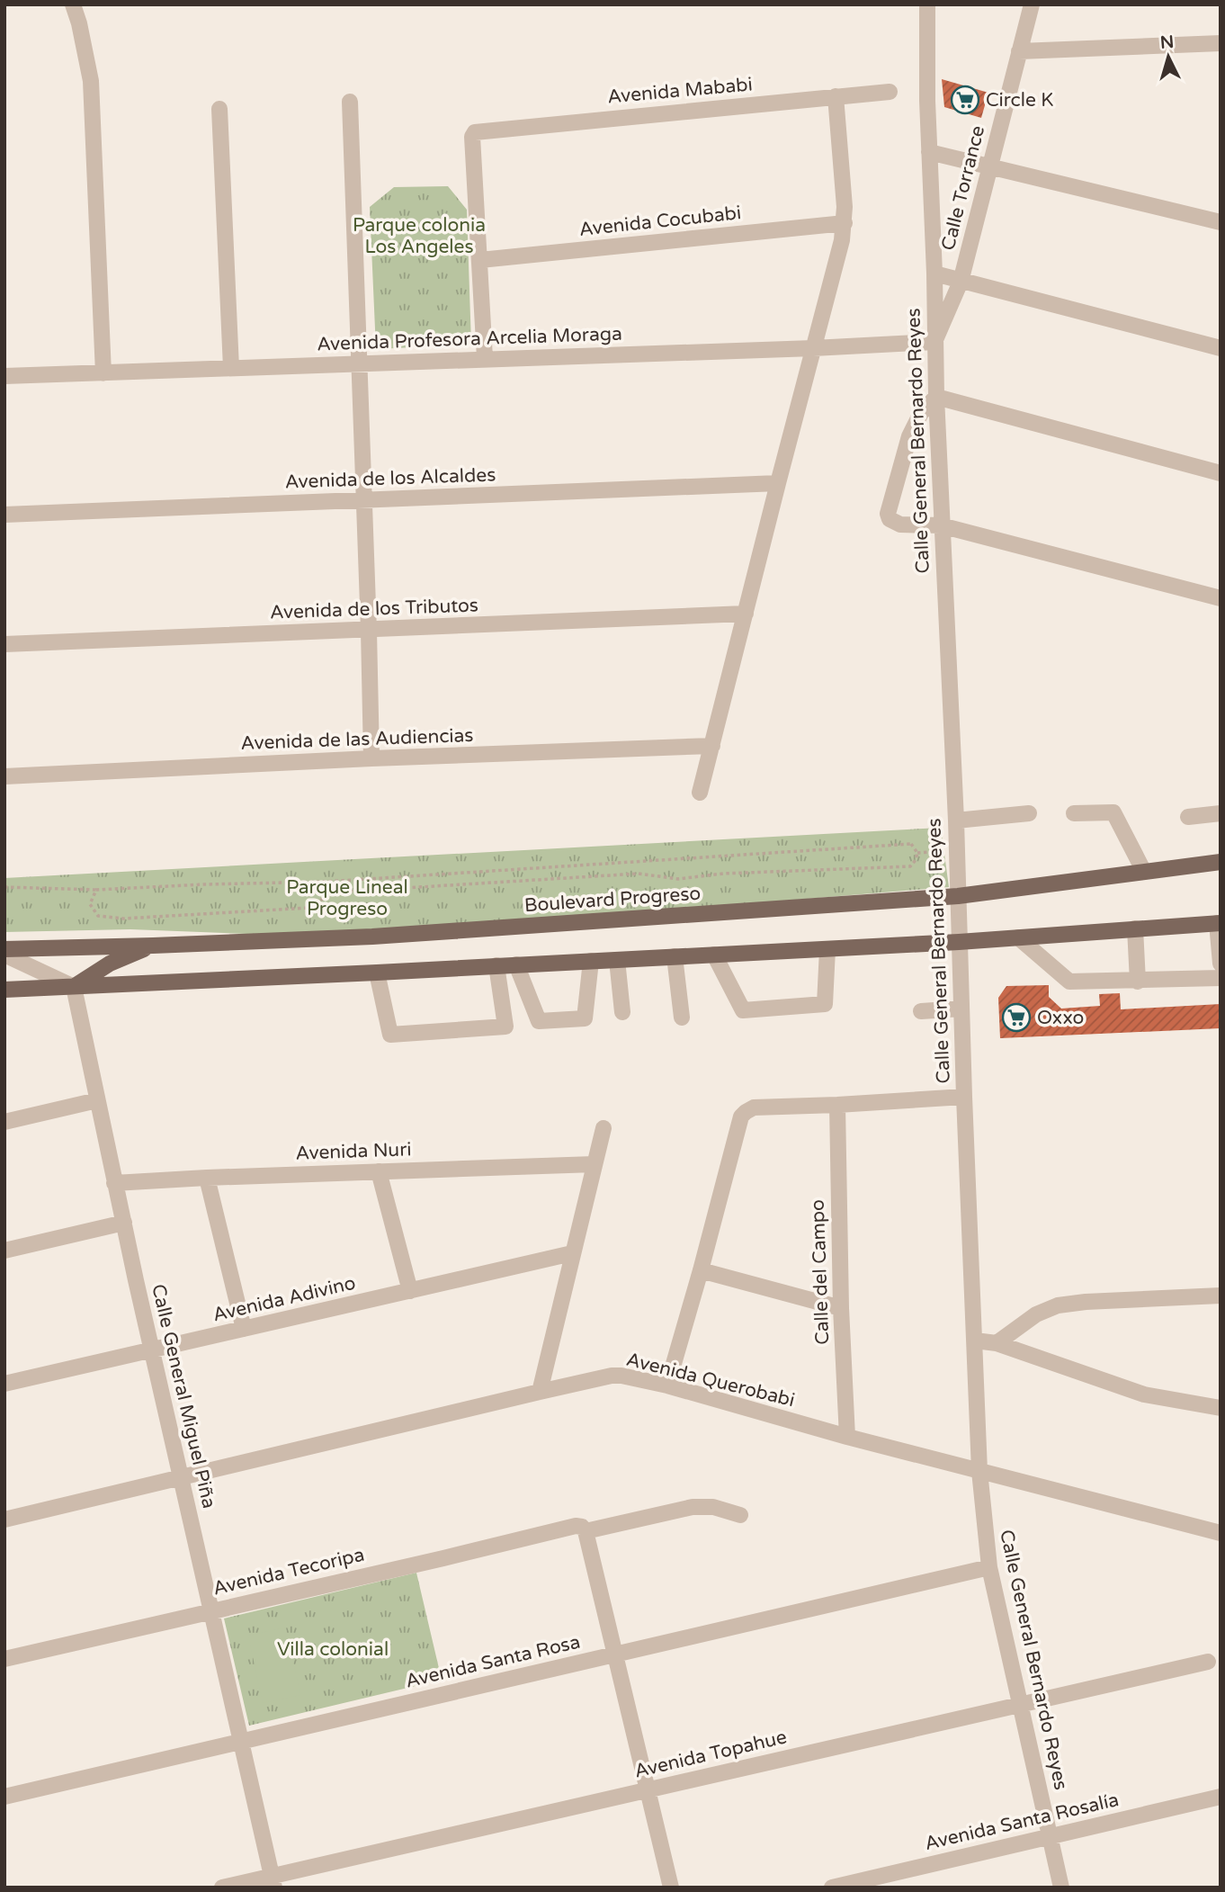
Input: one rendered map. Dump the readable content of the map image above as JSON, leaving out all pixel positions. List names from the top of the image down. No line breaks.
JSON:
{"streets":{"main road":["Boulevard Progreso"],"street":["Avenida Mababi","Calle Torrance","Avenida Cocubabi","Avenida Profesora Arcelia Moraga","Calle General Bernardo Reyes","Avenida de los Alcaldes","Avenida de los Tributos","Avenida de las Audiencias","Avenida Nuri","Calle del Campo","Avenida Adivino","Avenida Querobabi","Calle General Miguel Piña","Avenida Tecoripa","Avenida Santa Rosa","Avenida Topahue","Avenida Santa Rosalía"]},"crossings":[["Avenida Mababi","Avenida Cocubabi"],["Calle Torrance","Avenida Profesora Arcelia Moraga"],["Calle Torrance","Calle General Bernardo Reyes"],["Avenida Profesora Arcelia Moraga","Calle General Bernardo Reyes"],["Calle General Bernardo Reyes","Boulevard Progreso"],["Calle General Bernardo Reyes","Avenida Querobabi"],["Calle General Bernardo Reyes","Avenida Santa Rosa"],["Calle General Bernardo Reyes","Avenida Topahue"],["Calle General Bernardo Reyes","Avenida Santa Rosalía"],["Avenida Nuri","Calle General Miguel Piña"],["Calle del Campo","Avenida Querobabi"],["Avenida Adivino","Calle General Miguel Piña"],["Avenida Querobabi","Calle General Miguel Piña"],["Calle General Miguel Piña","Avenida Tecoripa"],["Calle General Miguel Piña","Avenida Santa Rosa"],["Calle General Miguel Piña","Avenida Topahue"]],"parks":["Parque colonia Los Angeles","Parque Lineal Progreso","Villa colonial"],"places":{"supermarket":["Circle K","Oxxo"]},"north":"top"}
